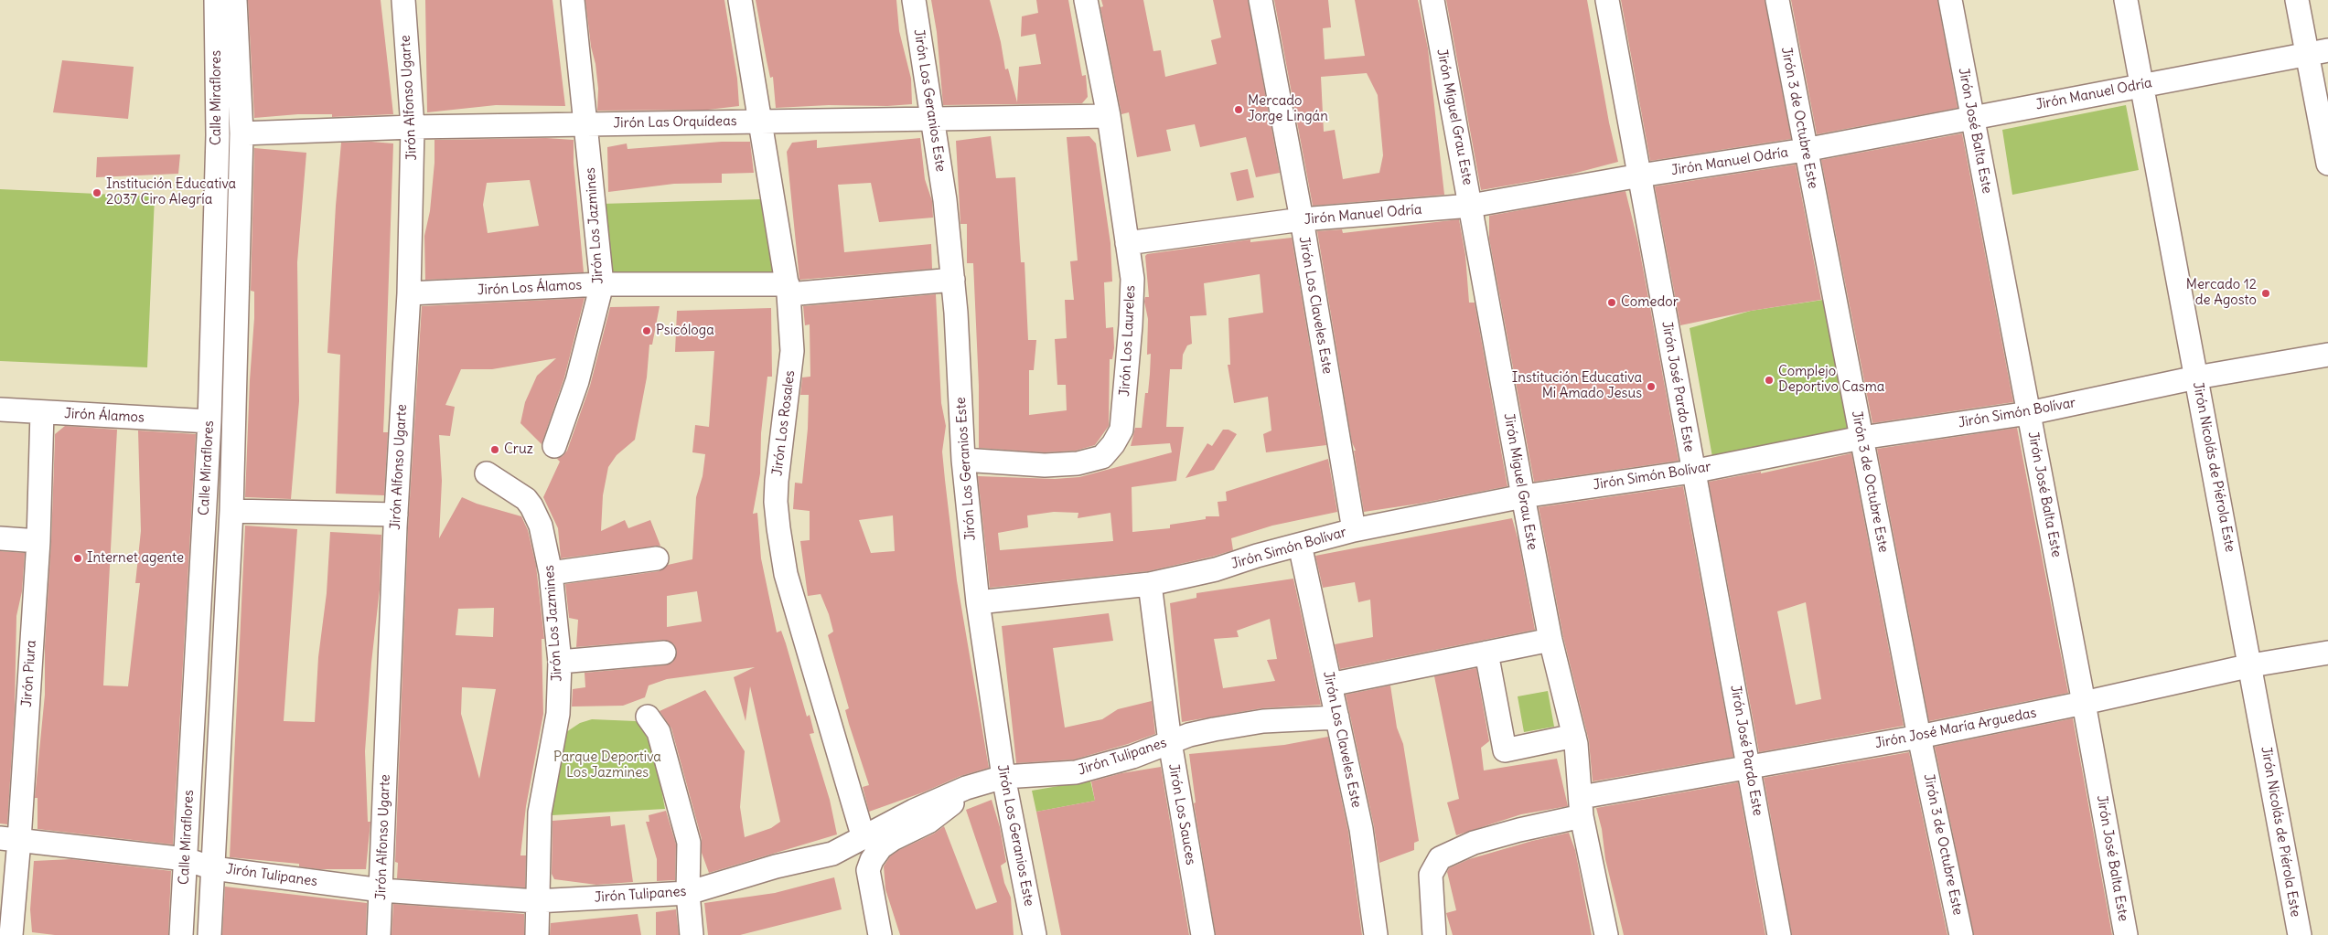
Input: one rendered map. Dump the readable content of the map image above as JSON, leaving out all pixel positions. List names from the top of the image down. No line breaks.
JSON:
{"streets":{"street":["Jirón Manuel Odría","Calle Miraflores","Jirón Alfonso Ugarte","Jirón Los Geranios Este","Jirón Miguel Grau Este","Jirón 3 de Octubre Este","Jirón Las Orquídeas","Jirón José Balta Este","Jirón Los Jazmines","Jirón Los Álamos","Jirón Los Claveles Este","Jirón Los Laureles","Jirón José Pardo Este","Jirón Simón Bolívar","Jirón Álamos","Jirón Los Rosales","Jirón Nicolás de Piérola Este","Jirón Piura","Jirón José María Arguedas","Jirón Tulipanes","Jirón Los Sauces"]},"crossings":[["Jirón Manuel Odría","Jirón Miguel Grau Este"],["Jirón Manuel Odría","Jirón 3 de Octubre Este"],["Jirón Manuel Odría","Jirón José Balta Este"],["Jirón Manuel Odría","Jirón Los Claveles Este"],["Jirón Manuel Odría","Jirón Los Laureles"],["Jirón Manuel Odría","Jirón José Pardo Este"],["Jirón Manuel Odría","Jirón Nicolás de Piérola Este"],["Calle Miraflores","Jirón Las Orquídeas"],["Calle Miraflores","Jirón Álamos"],["Calle Miraflores","Jirón Tulipanes"],["Jirón Alfonso Ugarte","Jirón Las Orquídeas"],["Jirón Alfonso Ugarte","Jirón Los Álamos"],["Jirón Alfonso Ugarte","Jirón Tulipanes"],["Jirón Los Geranios Este","Jirón Las Orquídeas"],["Jirón Los Geranios Este","Jirón Los Álamos"],["Jirón Los Geranios Este","Jirón Los Laureles"],["Jirón Los Geranios Este","Jirón Simón Bolívar"],["Jirón Los Geranios Este","Jirón Tulipanes"],["Jirón Miguel Grau Este","Jirón Simón Bolívar"],["Jirón Miguel Grau Este","Jirón José María Arguedas"],["Jirón 3 de Octubre Este","Jirón Simón Bolívar"],["Jirón 3 de Octubre Este","Jirón José María Arguedas"],["Jirón Las Orquídeas","Jirón Los Jazmines"],["Jirón Las Orquídeas","Jirón Los Laureles"],["Jirón Las Orquídeas","Jirón Los Rosales"],["Jirón José Balta Este","Jirón Simón Bolívar"],["Jirón José Balta Este","Jirón José María Arguedas"],["Jirón Los Jazmines","Jirón Los Álamos"],["Jirón Los Jazmines","Jirón Tulipanes"],["Jirón Los Álamos","Jirón Los Rosales"],["Jirón Los Claveles Este","Jirón Simón Bolívar"],["Jirón Los Claveles Este","Jirón Tulipanes"],["Jirón José Pardo Este","Jirón Simón Bolívar"],["Jirón José Pardo Este","Jirón José María Arguedas"],["Jirón Simón Bolívar","Jirón Nicolás de Piérola Este"],["Jirón Simón Bolívar","Jirón Los Sauces"],["Jirón Álamos","Jirón Piura"],["Jirón Los Rosales","Jirón Tulipanes"],["Jirón Nicolás de Piérola Este","Jirón José María Arguedas"],["Jirón Piura","Jirón Tulipanes"],["Jirón Tulipanes","Jirón Los Sauces"]],"parks":["Parque Deportiva Los Jazmines"],"places":["Mercado Jorge Lingán","Institución Educativa 2037 Ciro Alegría","Mercado 12 de Agosto","Comedor","Psicóloga","Complejo Deportivo Casma","Institución Educativa Mi Amado Jesus","Cruz","Internet agente"]}
